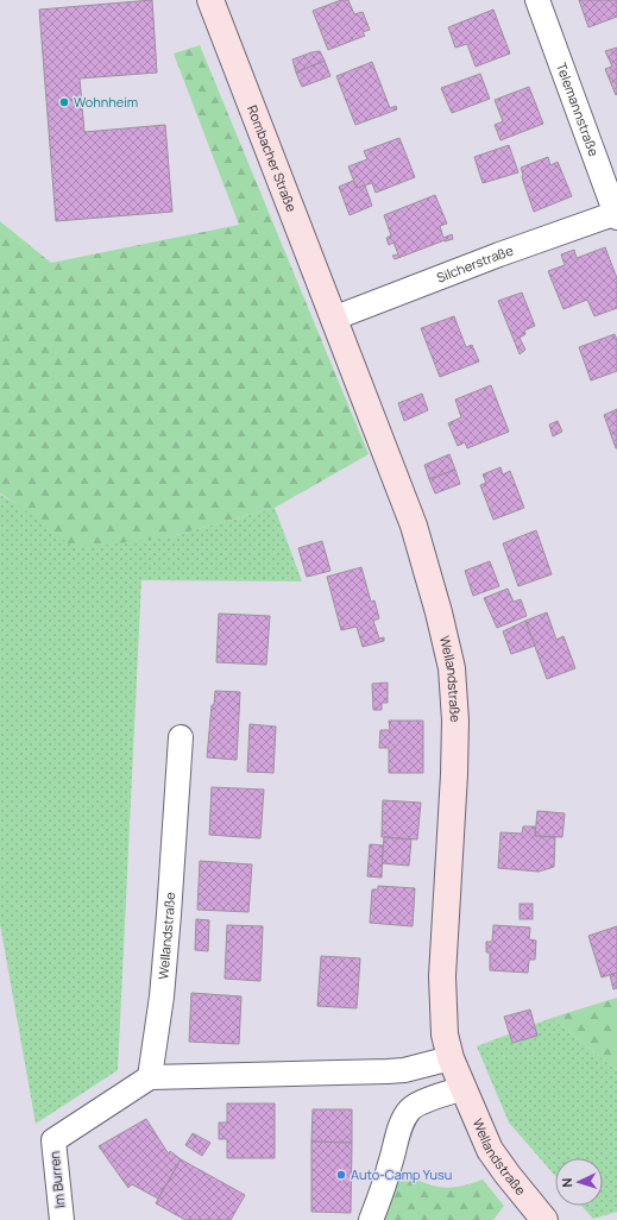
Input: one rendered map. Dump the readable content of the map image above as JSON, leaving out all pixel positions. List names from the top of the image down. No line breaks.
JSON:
{"streets":{"main road":["Rombacher Straße","Wellandstraße"],"street":["Telemannstraße","Silcherstraße","Im Burren"]},"crossings":[["Telemannstraße","Silcherstraße"],["Rombacher Straße","Silcherstraße"],["Rombacher Straße","Wellandstraße"],["Silcherstraße","Wellandstraße"],["Wellandstraße","Im Burren"]],"places":["Wohnheim","Auto-Camp Yusu"],"north":"left"}
